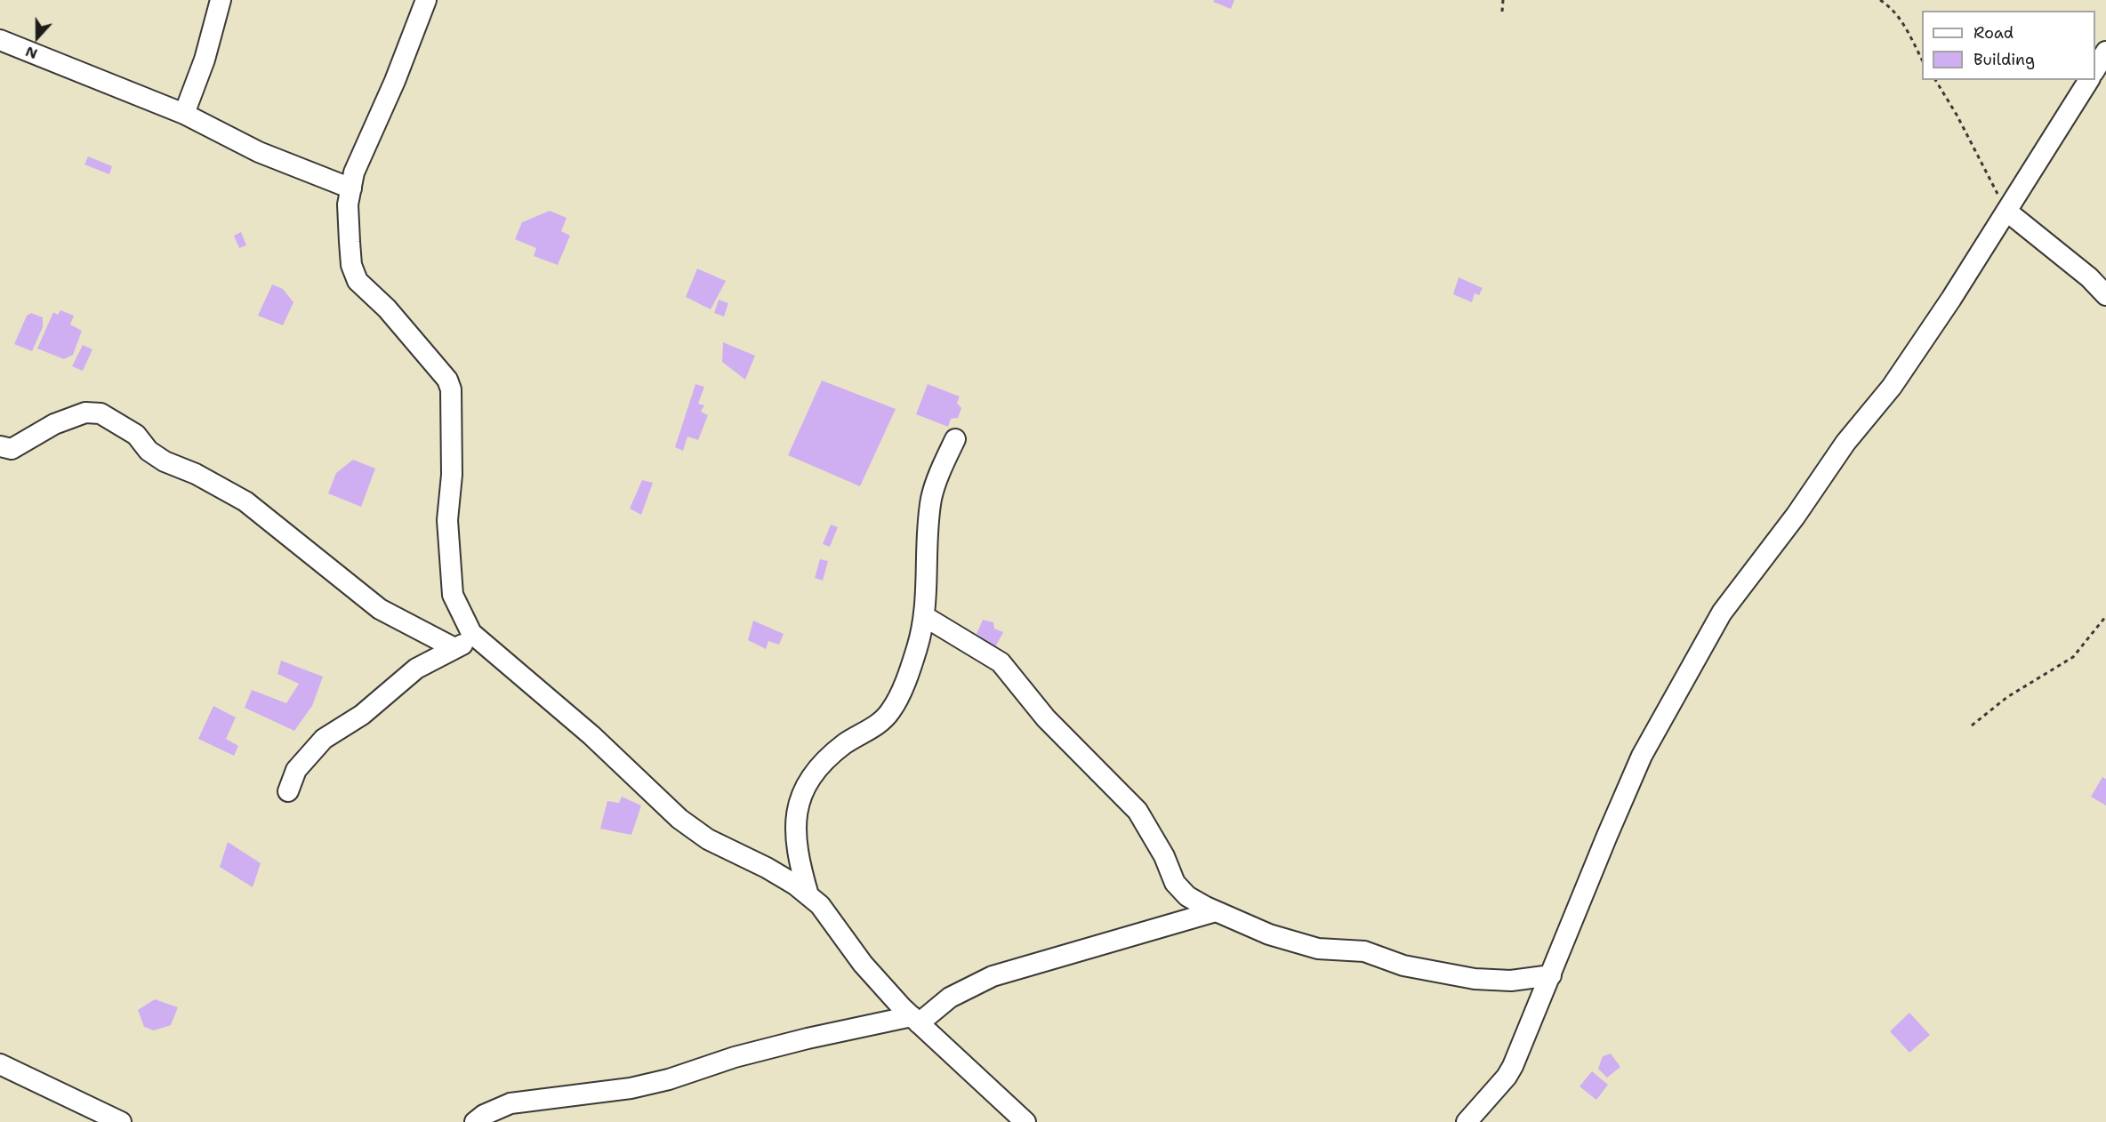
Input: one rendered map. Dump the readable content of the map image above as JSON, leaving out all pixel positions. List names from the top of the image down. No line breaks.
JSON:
{"legend":["Road","Building"],"north":"bottom"}
